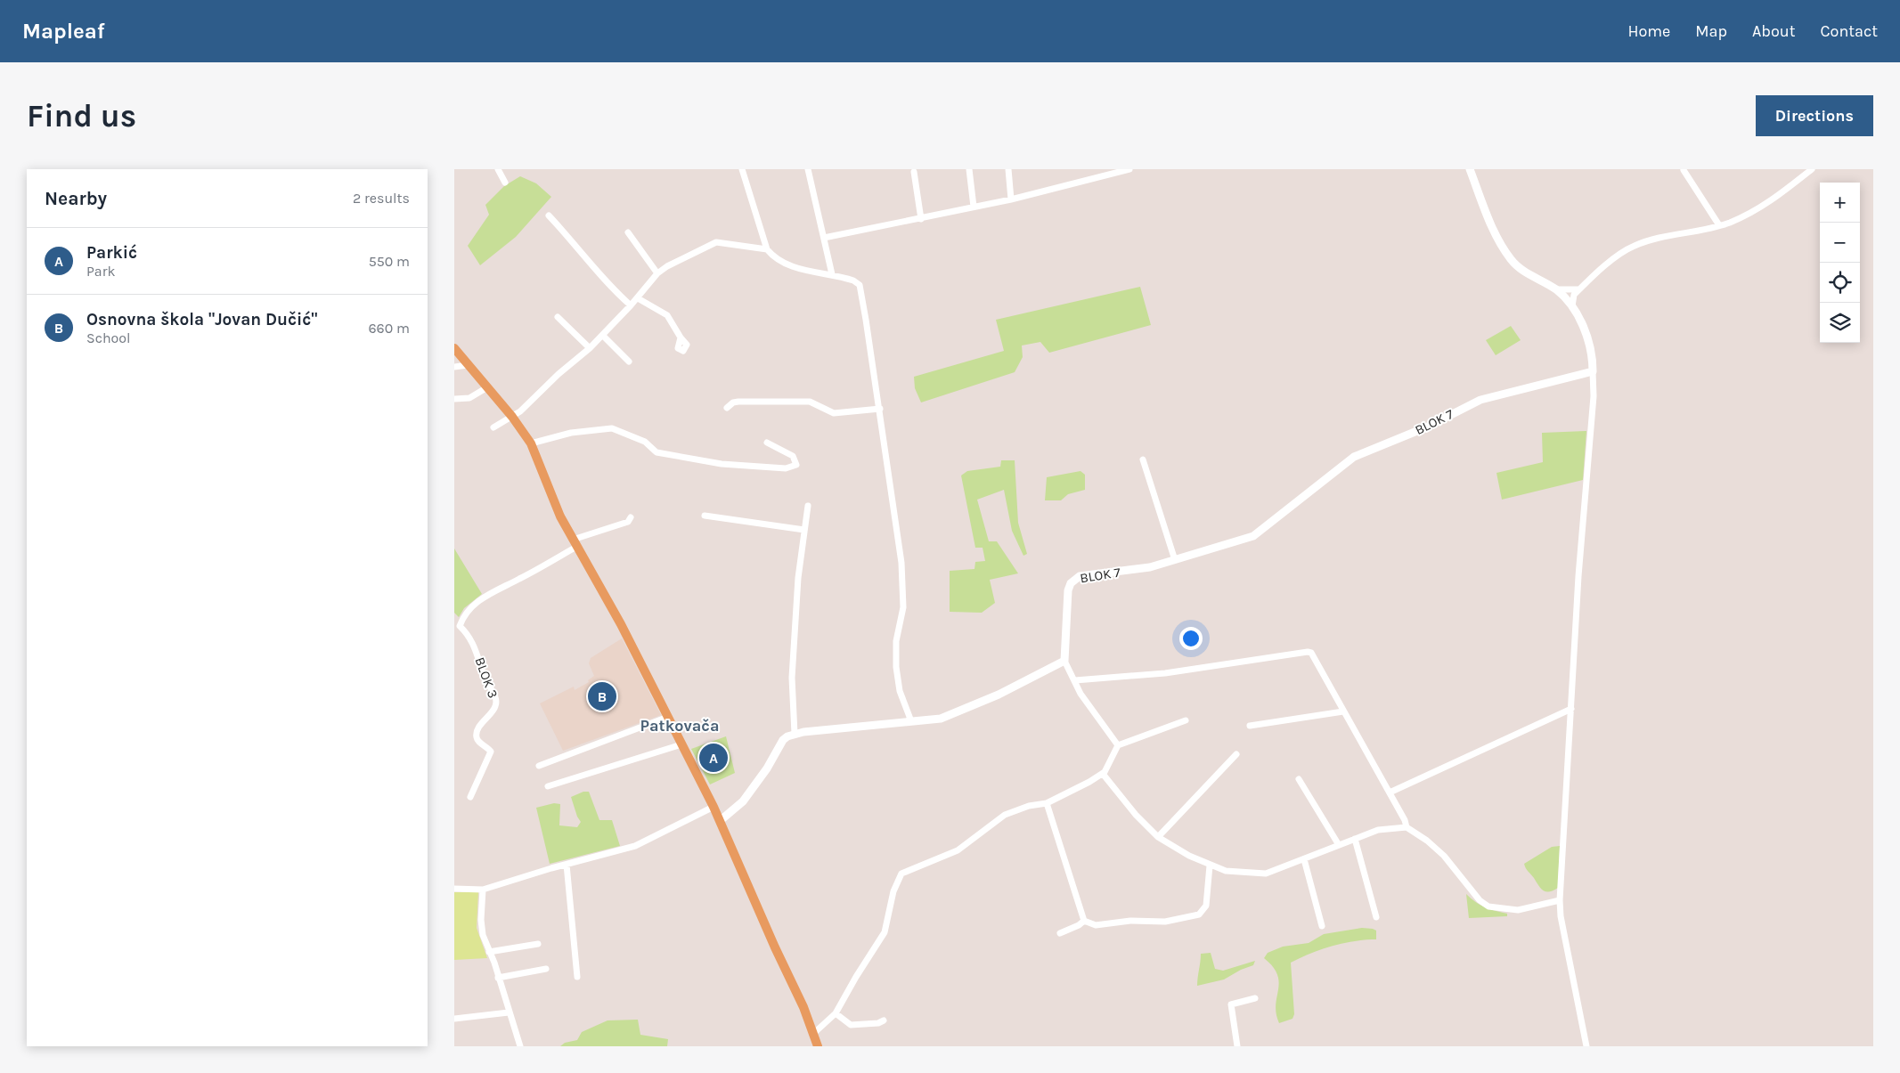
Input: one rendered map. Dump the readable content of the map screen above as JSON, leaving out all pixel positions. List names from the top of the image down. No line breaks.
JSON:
{"streets":{"street":["BLOK 7","BLOK 3"]},"districts":["Patkovača"],"page":{"header":"Mapleaf","nav":["Home","Map","About","Contact"],"buttons":"Directions","title":"Find us","heading":["Nearby","2 results"],"map_buttons":["+","−"],"list":[{"mark":"A","name":"Parkić","note":"Park","value":"550 m"},{"mark":"B","name":"Osnovna škola \"Jovan Dučić\"","note":"School","value":"660 m"}],"pins":["B","A"]}}
